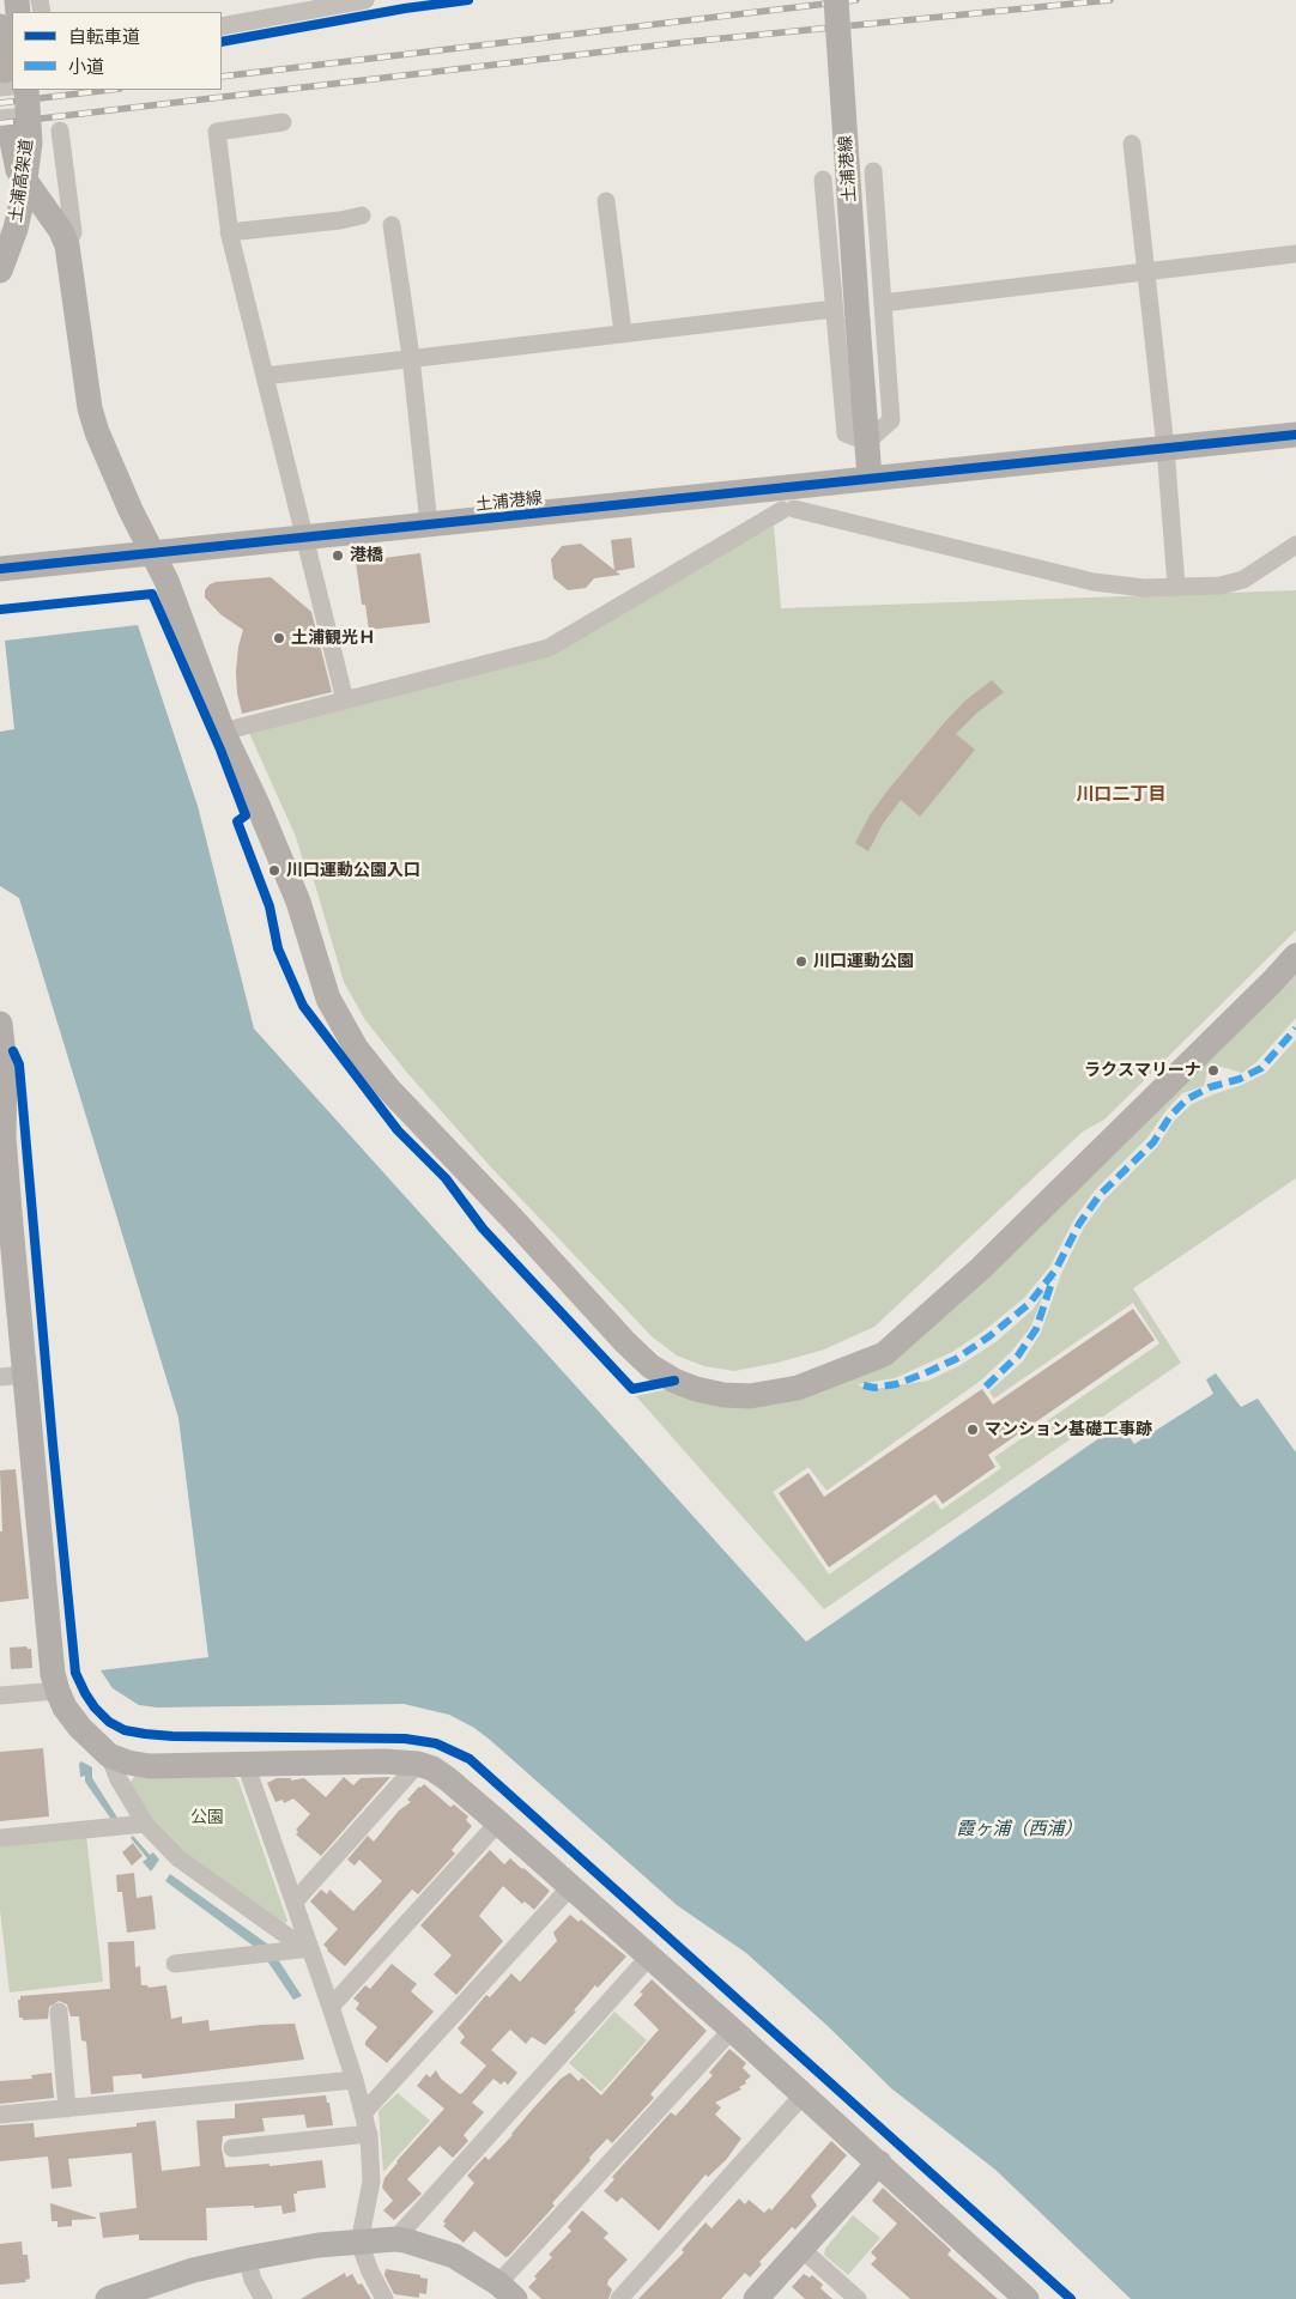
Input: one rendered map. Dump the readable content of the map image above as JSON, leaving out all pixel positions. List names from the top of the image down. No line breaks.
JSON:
{"streets":{"street":["土浦港線","土浦高架道"]},"districts":["川口二丁目"],"water":["霞ヶ浦（西浦）"],"parks":["公園"],"places":["港橋","土浦観光Ｈ","川口運動公園入口","川口運動公園","ラクスマリーナ","マンション基礎工事跡"],"legend":["自転車道","小道"]}
